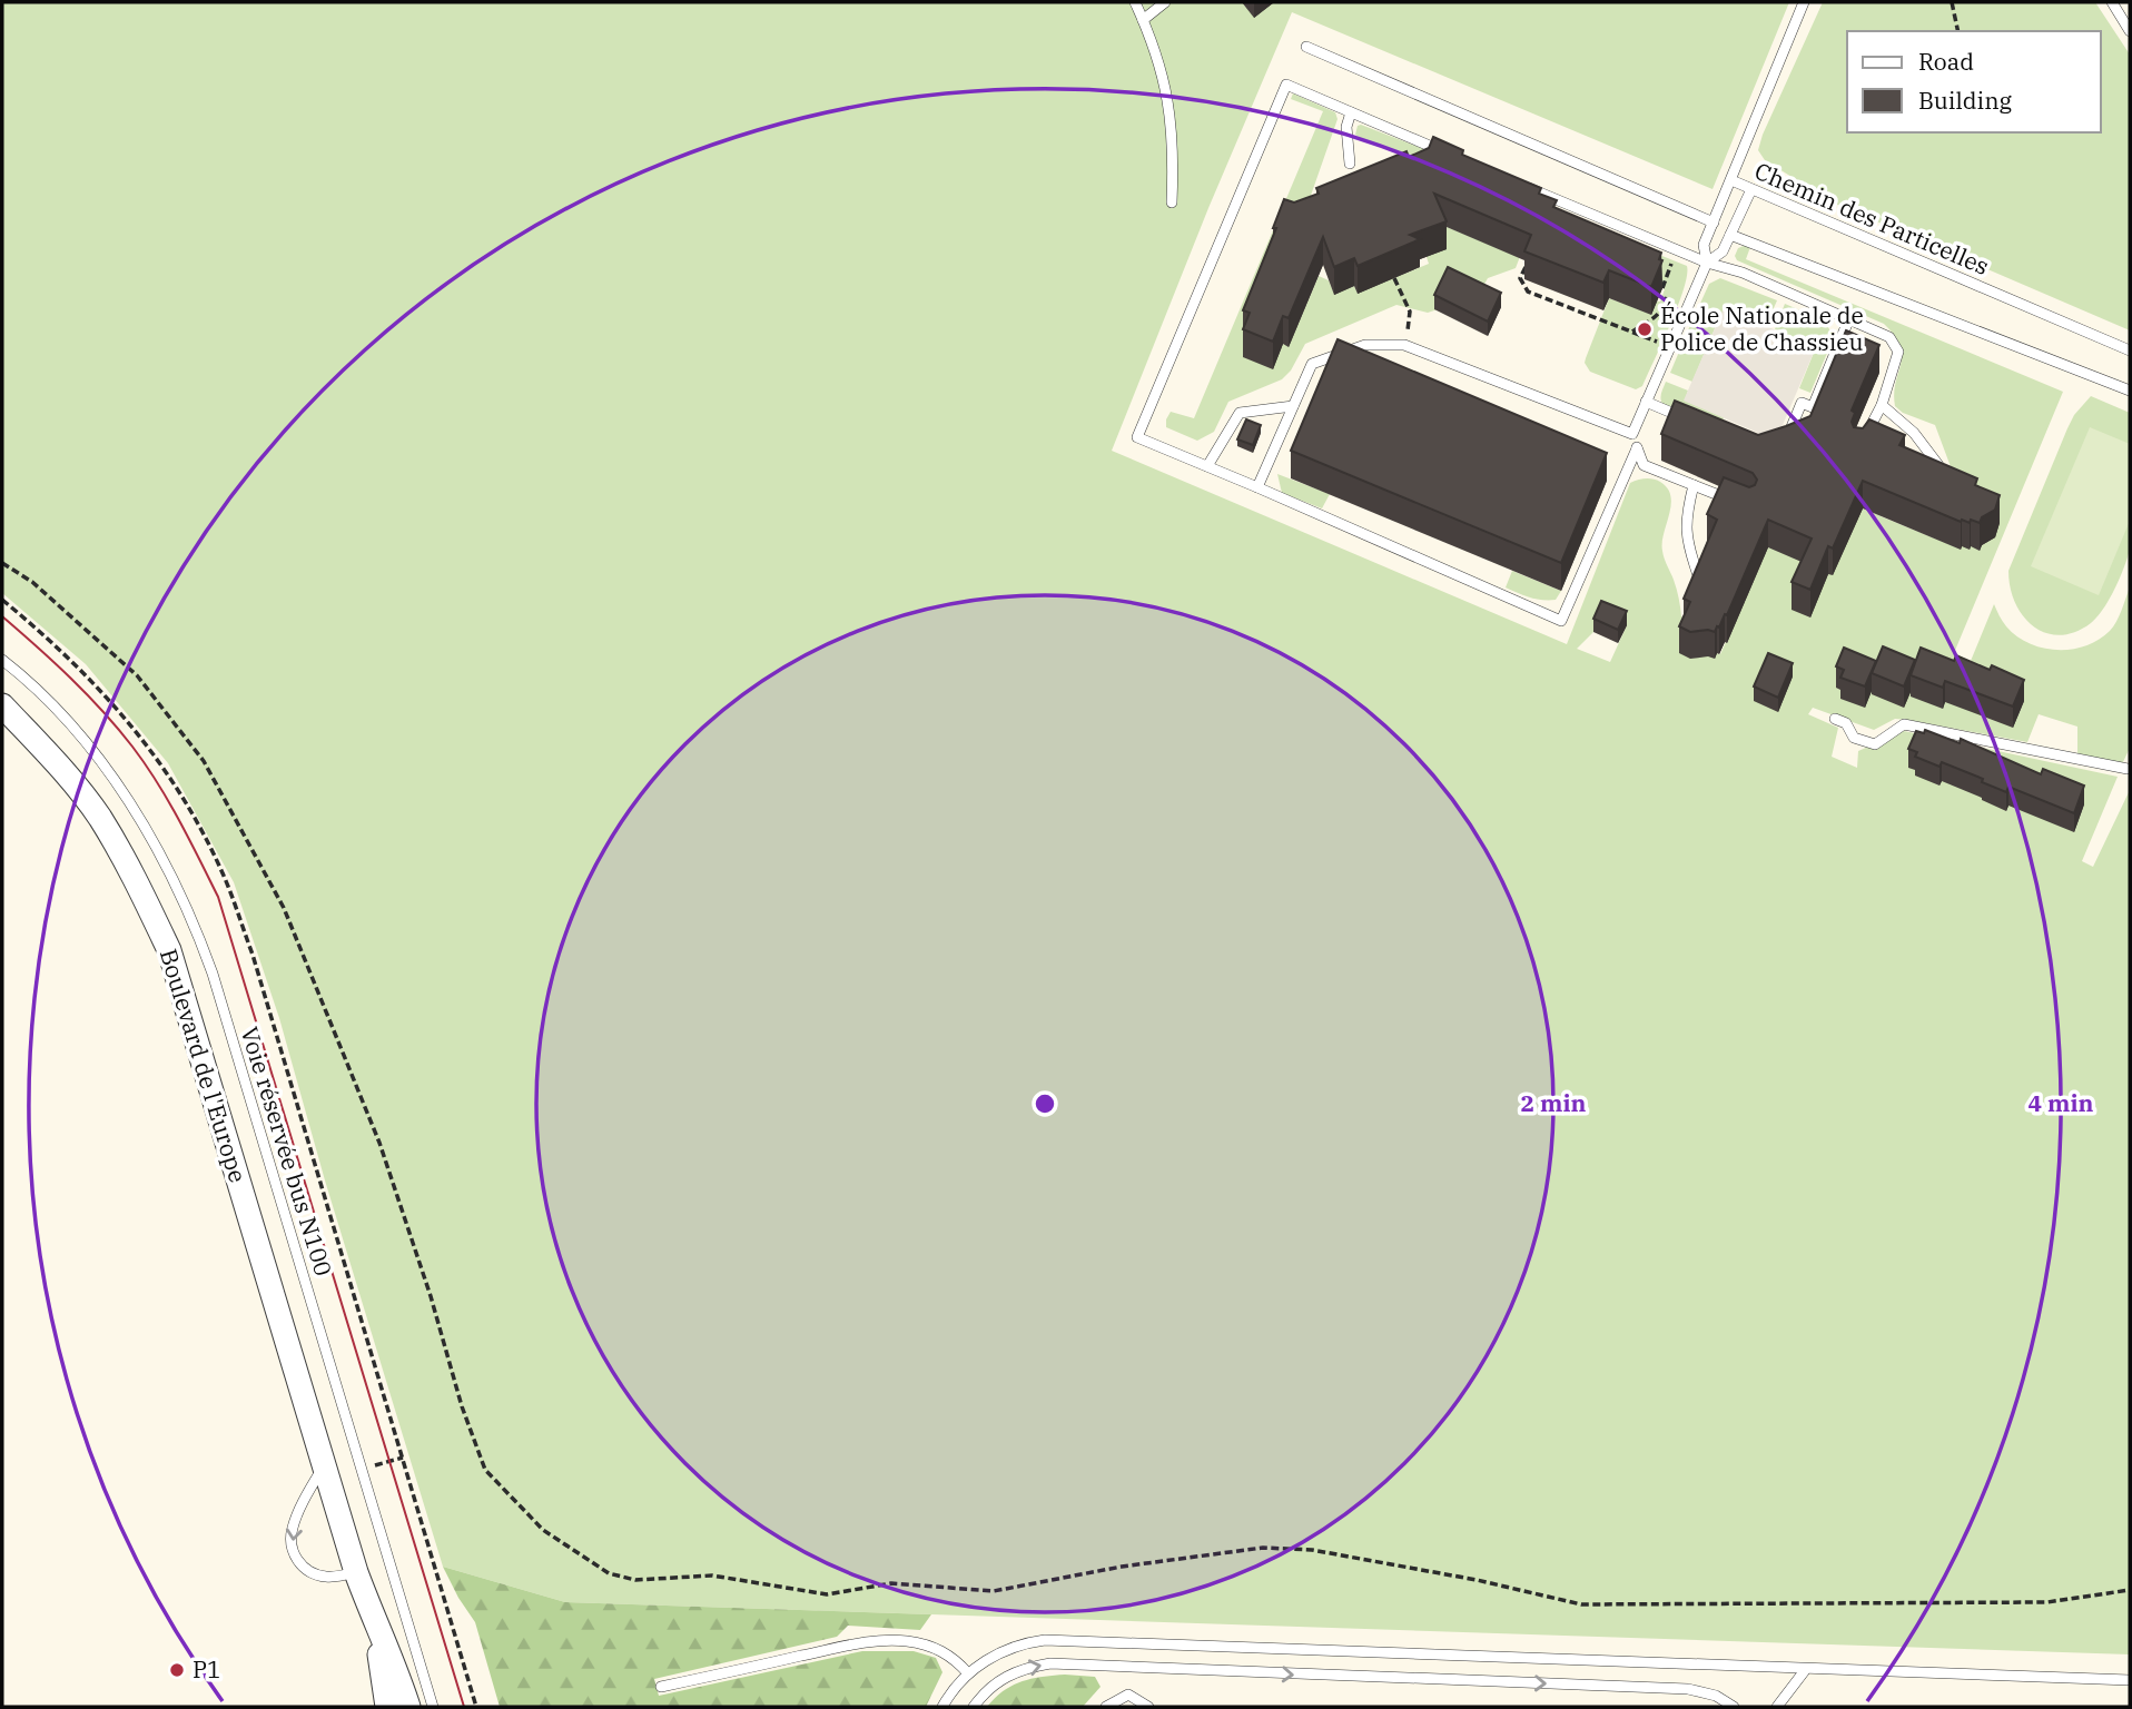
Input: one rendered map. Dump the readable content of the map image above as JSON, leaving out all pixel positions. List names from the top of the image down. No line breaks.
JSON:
{"streets":{"street":["Boulevard de l'Europe"],"lane":["Chemin des Particelles","Voie réservée bus N100"]},"places":["École Nationale de Police de Chassieu","P1"],"legend":["Road","Building"],"rings":["2 min","4 min"]}
